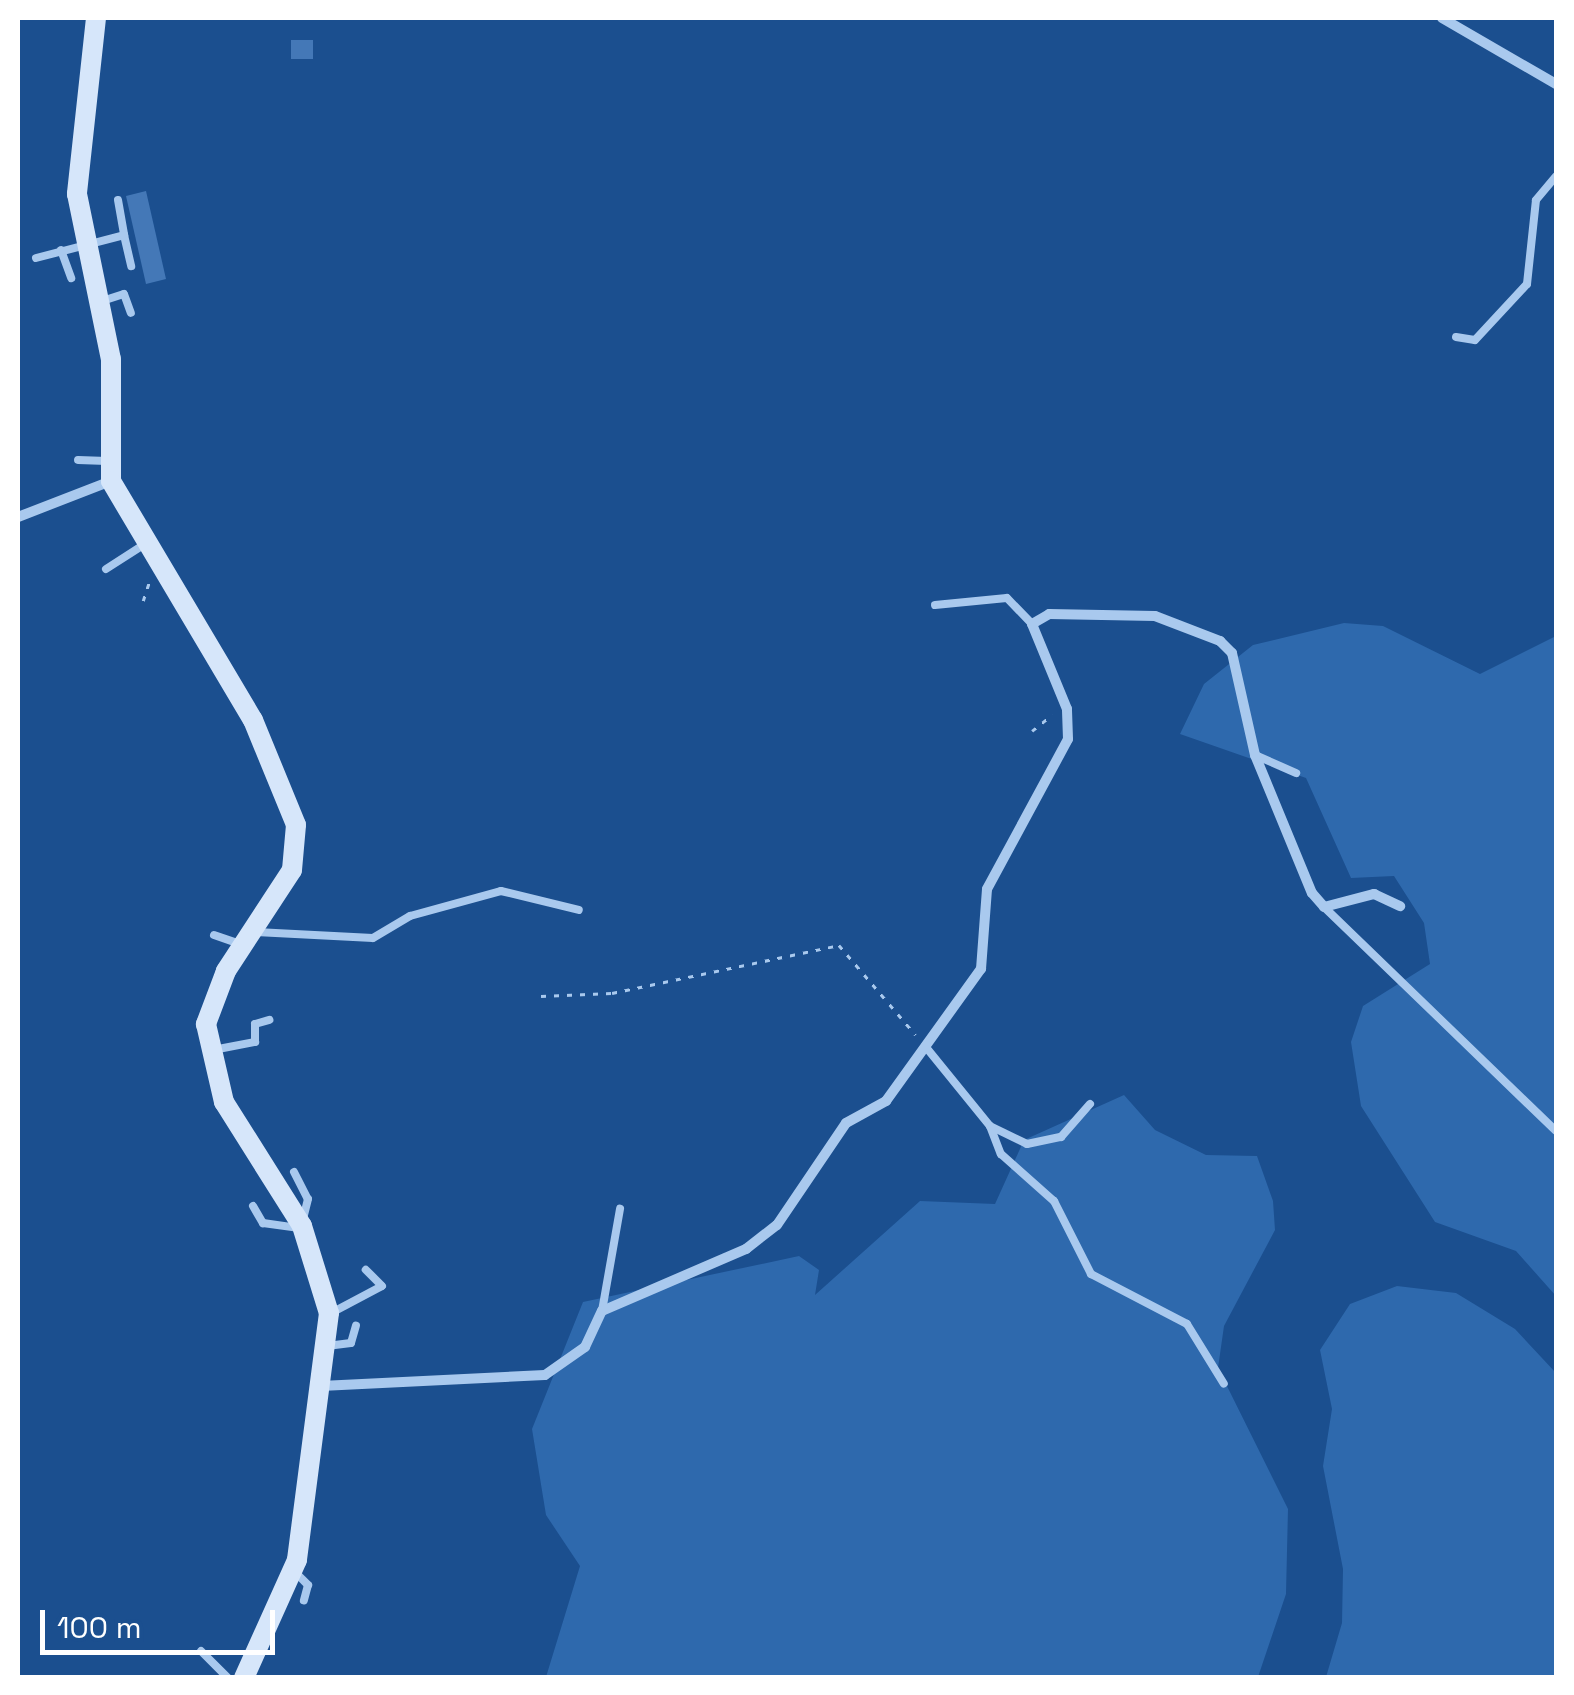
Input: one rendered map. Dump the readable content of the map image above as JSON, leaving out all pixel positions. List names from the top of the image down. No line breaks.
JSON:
{"scale_bar":"100 m"}
